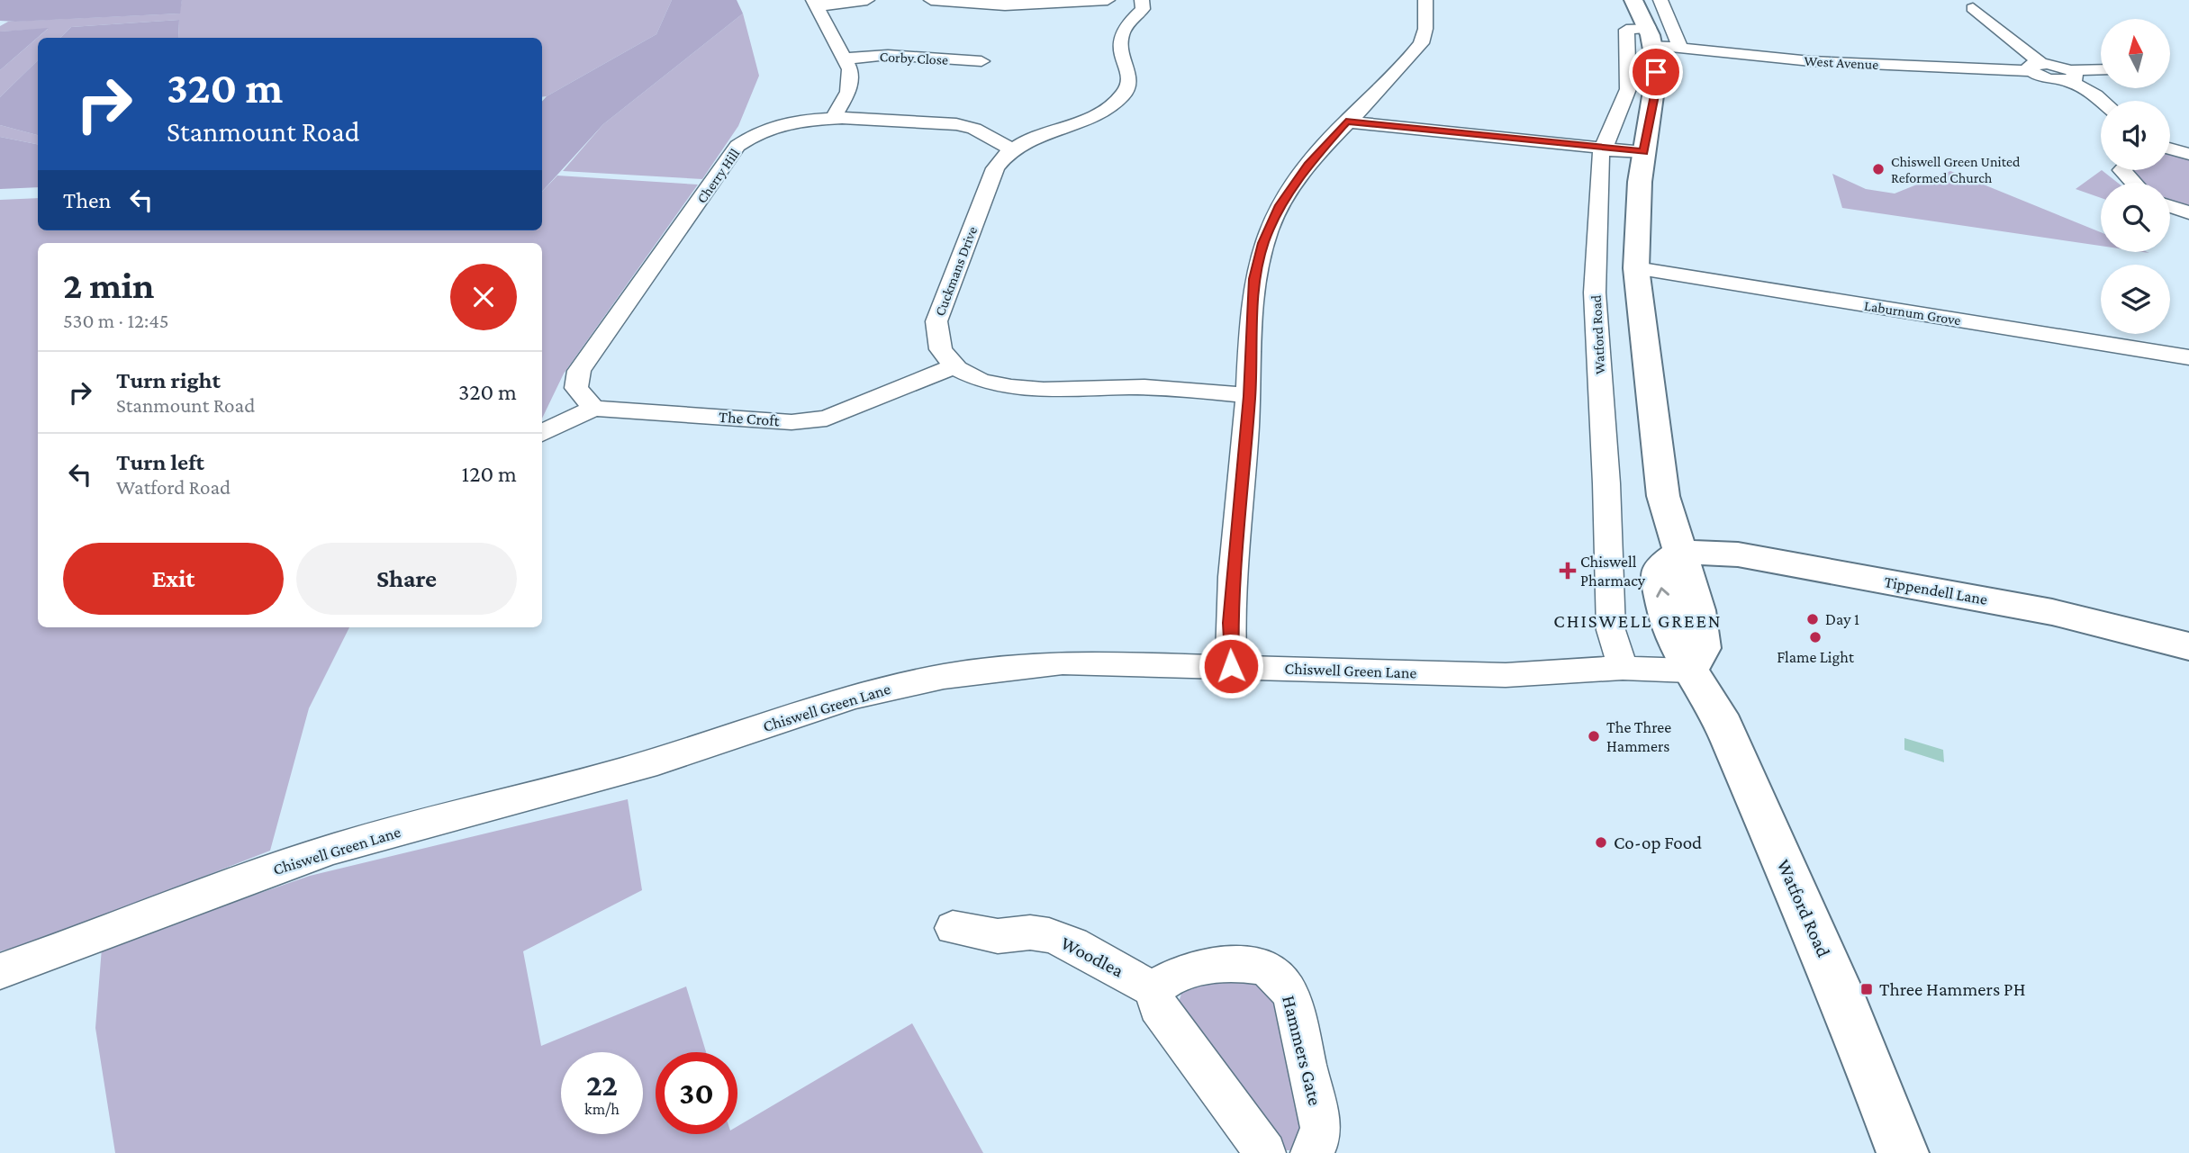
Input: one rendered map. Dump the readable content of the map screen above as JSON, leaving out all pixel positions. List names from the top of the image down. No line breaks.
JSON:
{"streets":{"main road":["Watford Road","Tippendell Lane"],"street":["Corby Close","West Avenue","Cherry Hill","Cuckmans Drive","Laburnum Grove","The Croft","Chiswell Green Lane","Woodlea","Hammers Gate"]},"crossings":[["West Avenue","Watford Road"],["Cherry Hill","Cuckmans Drive"],["Cherry Hill","The Croft"],["Cuckmans Drive","The Croft"],["Watford Road","Chiswell Green Lane"],["Woodlea","Hammers Gate"]],"districts":["CHISWELL GREEN"],"places":{"other":["Chiswell Green United Reformed Church","Day 1","Flame Light","The Three Hammers","Co-op Food"],"health":["Chiswell Pharmacy"],"transit":["Three Hammers PH"]},"north":"top","page":{"turn":["320 m","Stanmount Road"],"then":"Then","heading":["2 min","530 m · 12:45"],"list":[{"name":"Turn right","note":"Stanmount Road","value":"320 m"},{"name":"Turn left","note":"Watford Road","value":"120 m"}],"buttons":["Exit","Share"],"speed":"22 km/h","limit":"30"}}
